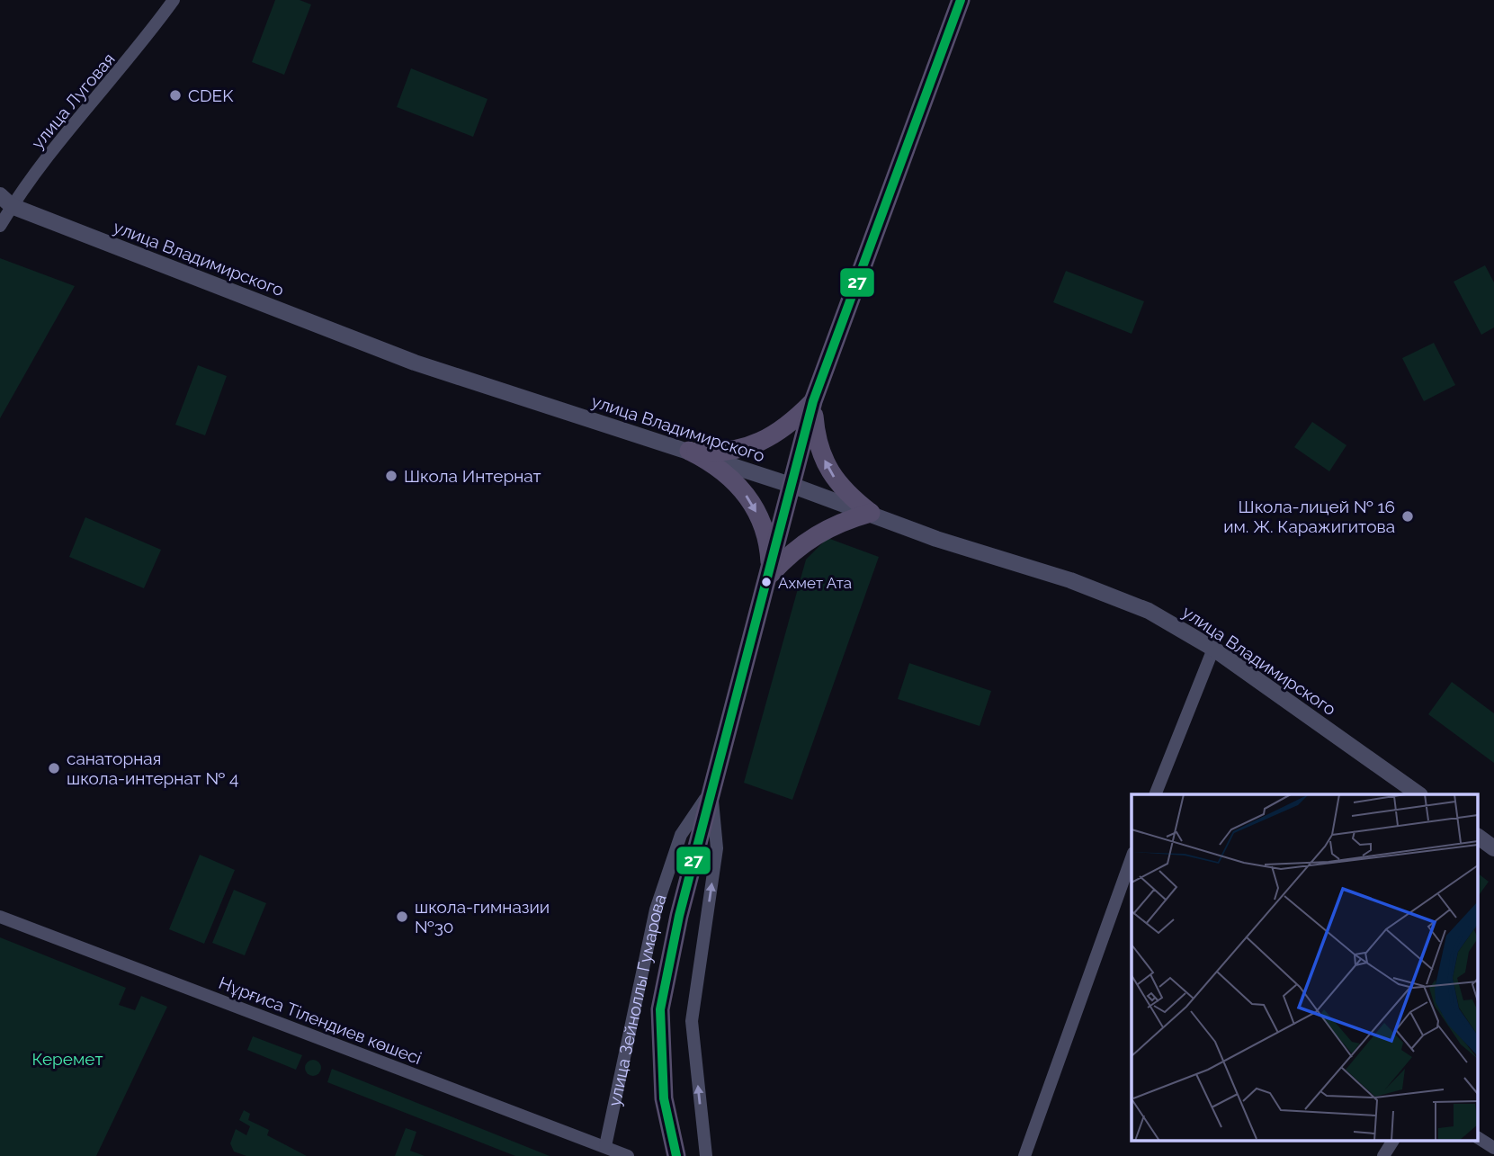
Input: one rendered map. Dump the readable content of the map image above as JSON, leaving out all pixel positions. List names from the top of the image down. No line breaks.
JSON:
{"streets":{"main road":["улица Зейноллы Гумарова"],"street":["улица Луговая","улица Владимирского","Нұрғиса Тілендиев көшесі"]},"crossings":[["улица Луговая","улица Владимирского"],["улица Владимирского","улица Зейноллы Гумарова"],["улица Зейноллы Гумарова","Нұрғиса Тілендиев көшесі"]],"parks":["Керемет"],"places":["CDEK","Школа Интернат","Школа-лицей № 16 им. Ж. Каражигитова","Ахмет Ата","санаторная школа-интернат № 4","школа-гимназии №30"],"lines":["transit line 27"]}
